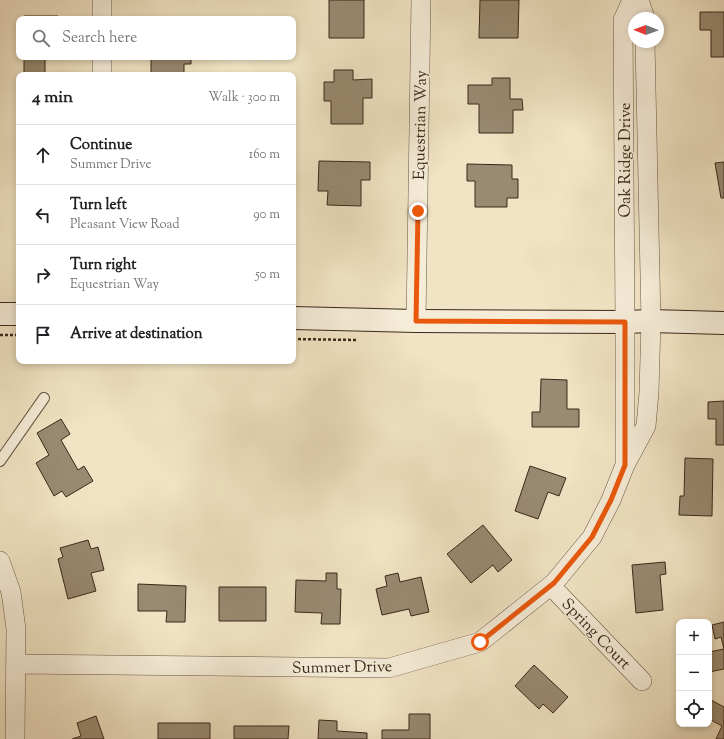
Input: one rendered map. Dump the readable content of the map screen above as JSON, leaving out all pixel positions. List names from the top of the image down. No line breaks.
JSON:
{"streets":{"street":["Equestrian Way","Oak Ridge Drive","Spring Court","Summer Drive"]},"crossings":[["Oak Ridge Drive","Summer Drive"],["Spring Court","Summer Drive"]],"north":"left","page":{"search":"Search here","heading":["4 min","Walk · 300 m"],"list":[["Continue","Summer Drive","160 m"],["Turn left","Pleasant View Road","90 m"],["Turn right","Equestrian Way","50 m"],"Arrive at destination"],"map_buttons":["+","−"]}}
